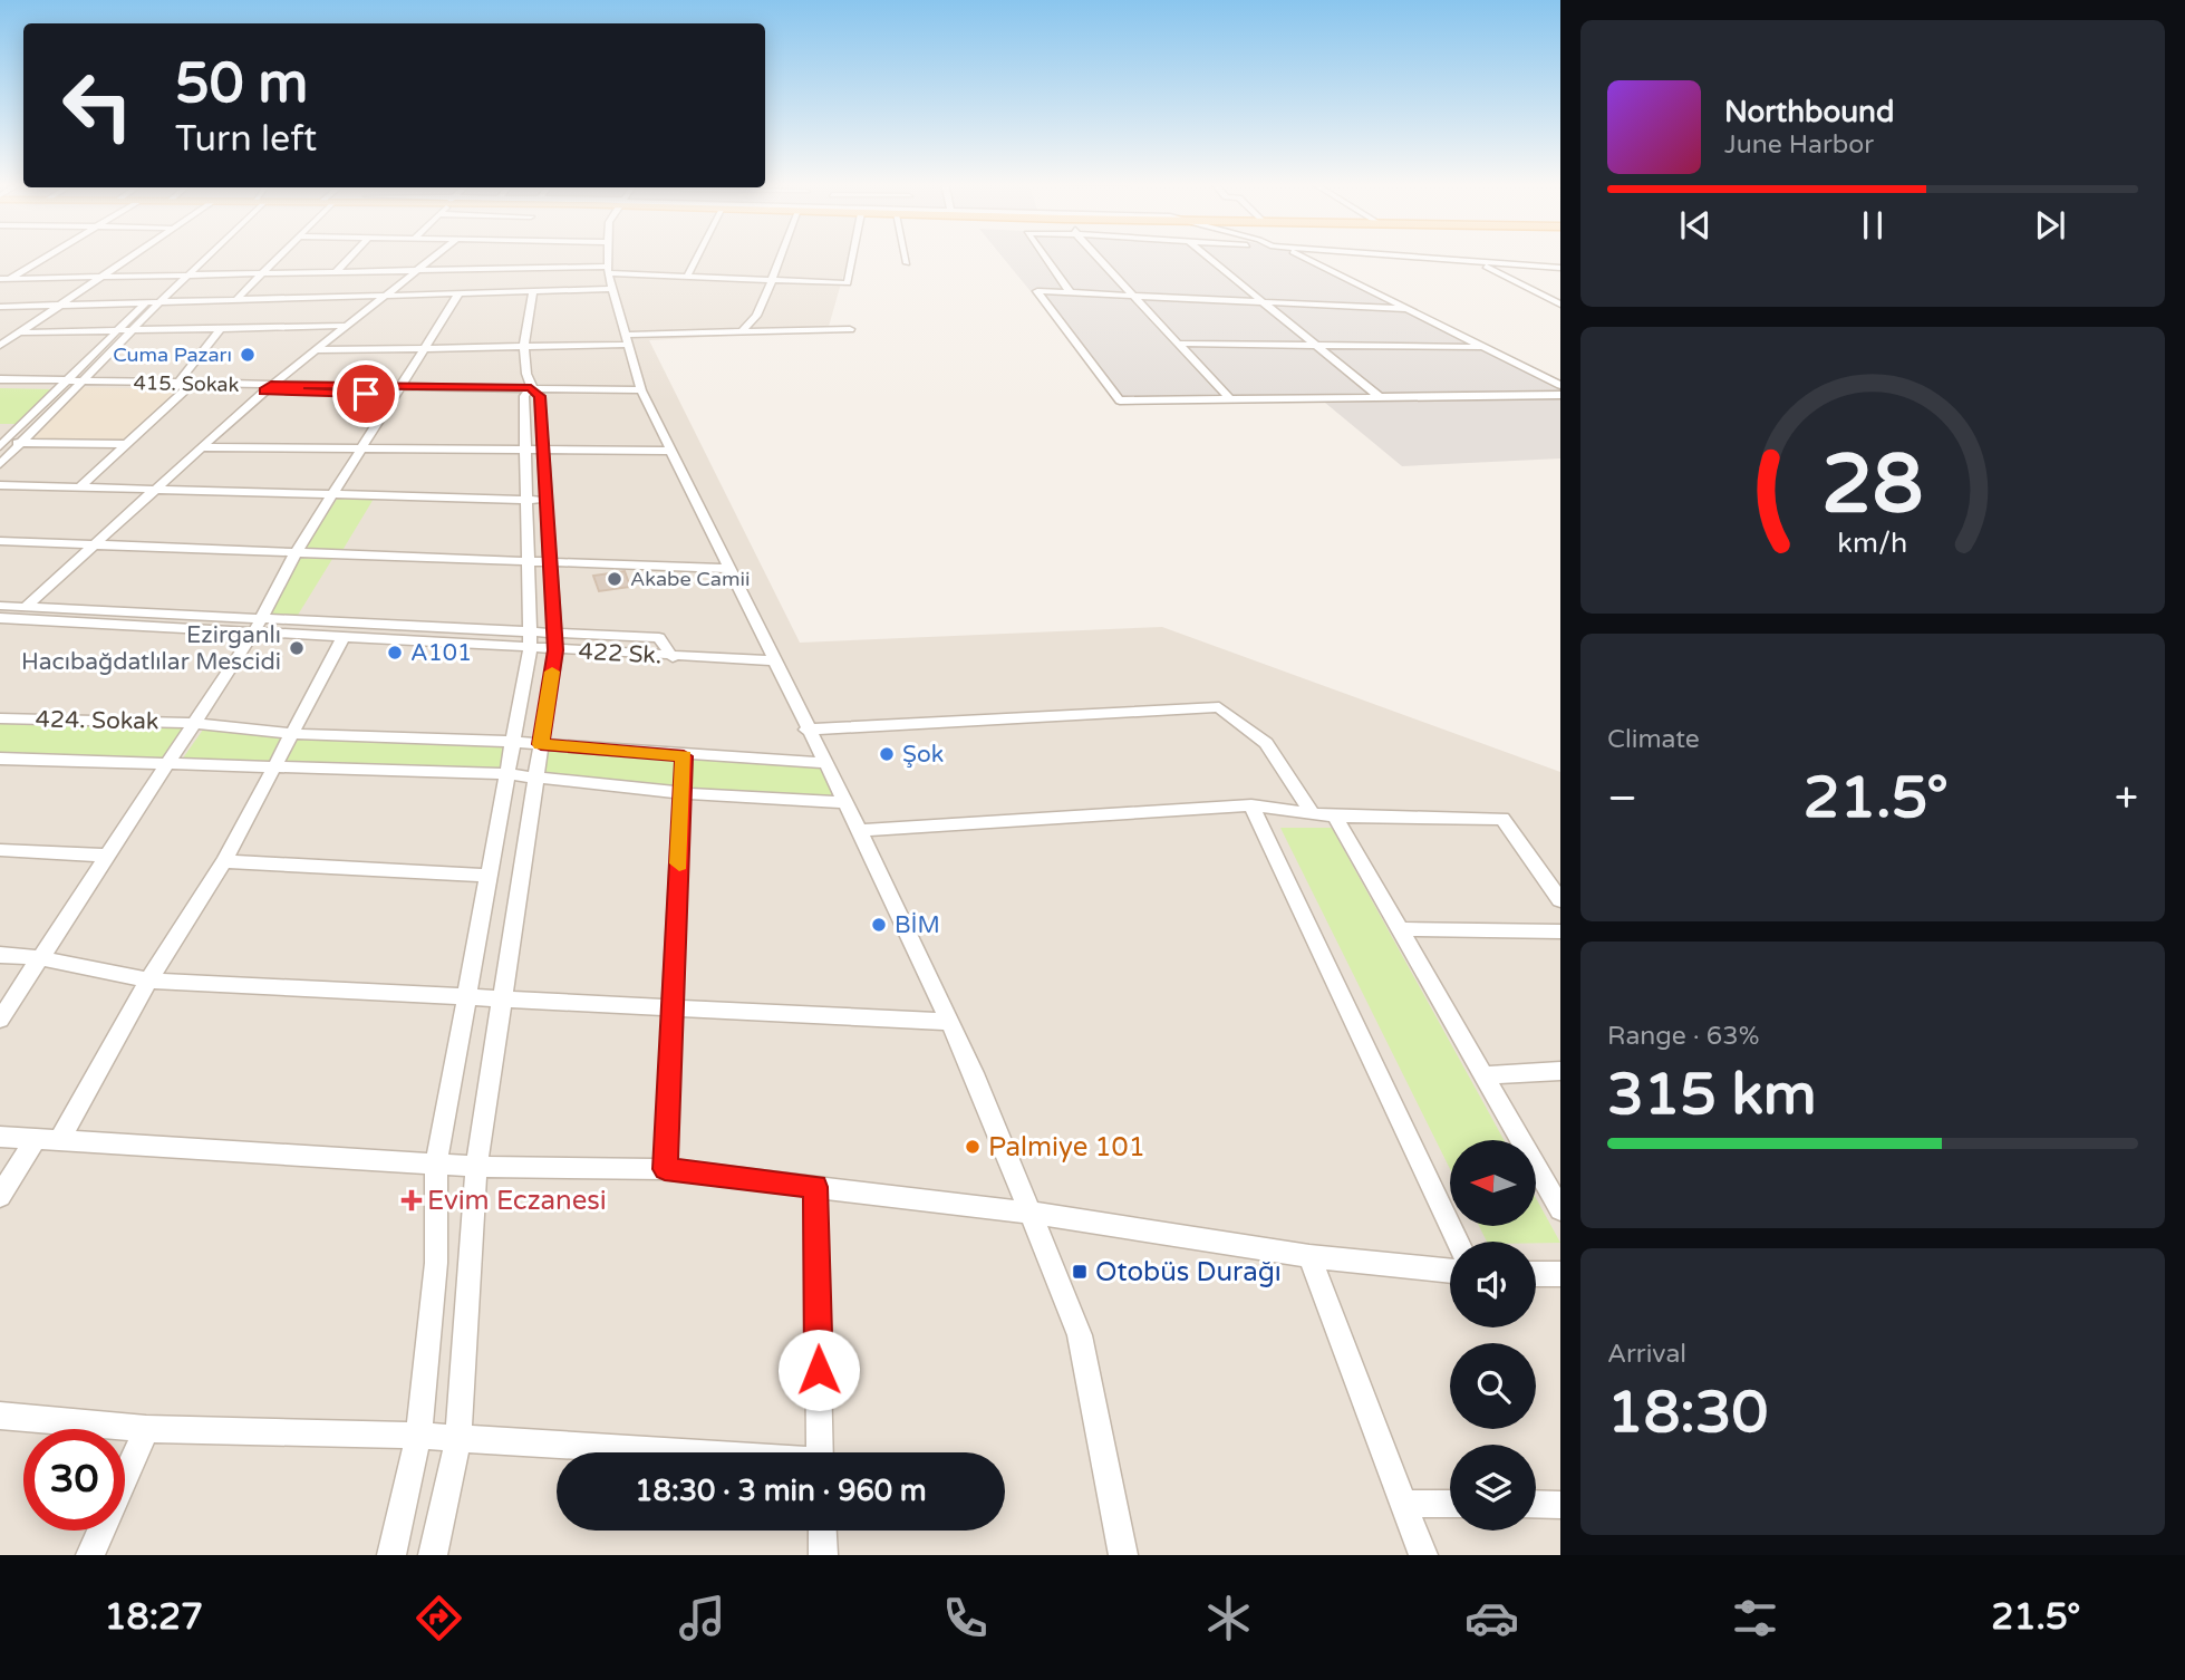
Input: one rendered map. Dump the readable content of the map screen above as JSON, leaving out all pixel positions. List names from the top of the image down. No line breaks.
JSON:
{"streets":{"street":["415. Sokak","422 Sk.","424. Sokak"]},"places":{"other":["Cuma Pazarı","Akabe Camii","Ezirganlı Hacıbağdatlılar Mescidi","A101","Şok","BİM","Palmiye 101"],"health":["Evim Eczanesi"],"transit":["Otobüs Durağı"]},"north":"left","page":{"turn":["50 m","Turn left"],"song":["Northbound","June Harbor"],"tile":["Climate",["Range · 63%","315 km"],["Arrival","18:30"]],"heat":["−","21.5°","+"],"limit":"30","trip":"18:30 · 3 min · 960 m","tabs":["18:27","21.5°"],"gauge":["28","km/h"]}}
